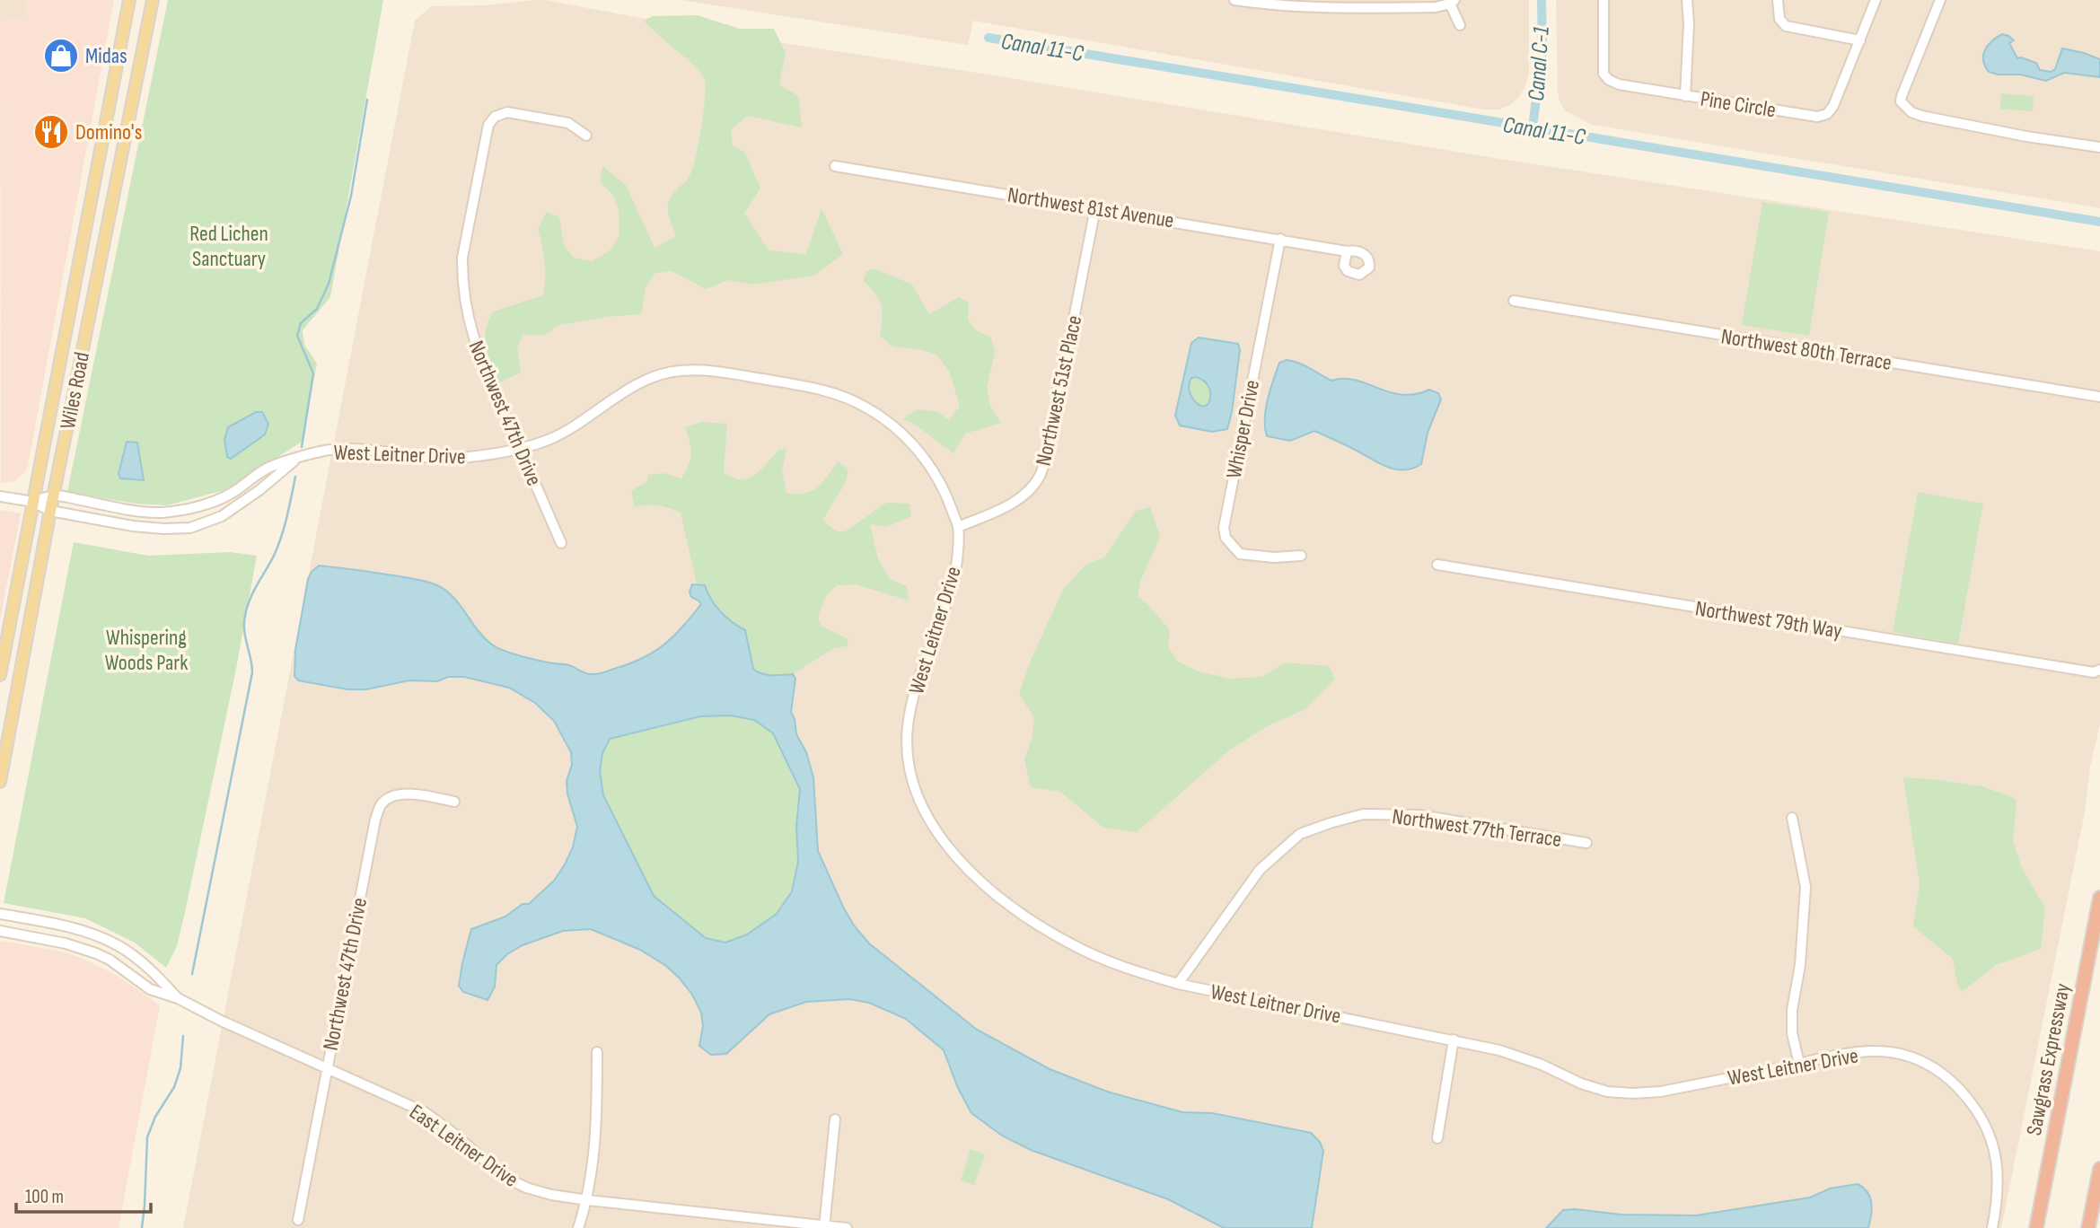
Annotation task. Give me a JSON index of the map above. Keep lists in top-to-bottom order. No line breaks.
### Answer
{"streets":{"highway":["Sawgrass Expressway"],"main road":["Wiles Road"],"street":["Pine Circle","Northwest 81st Avenue","Northwest 80th Terrace","Northwest 51st Place","Northwest 47th Drive","Whisper Drive","West Leitner Drive","Northwest 79th Way","Northwest 77th Terrace","East Leitner Drive"]},"crossings":[["Northwest 81st Avenue","Northwest 51st Place"],["Northwest 81st Avenue","Whisper Drive"],["Wiles Road","West Leitner Drive"],["Northwest 51st Place","West Leitner Drive"],["Northwest 47th Drive","West Leitner Drive"],["Northwest 47th Drive","East Leitner Drive"],["West Leitner Drive","Northwest 77th Terrace"]],"water":["Canal 11-C","Canal C-1"],"parks":["Red Lichen Sanctuary","Whispering Woods Park"],"places":{"shop":["Midas"],"restaurant":["Domino's"]},"scale_bar":"100 m"}
